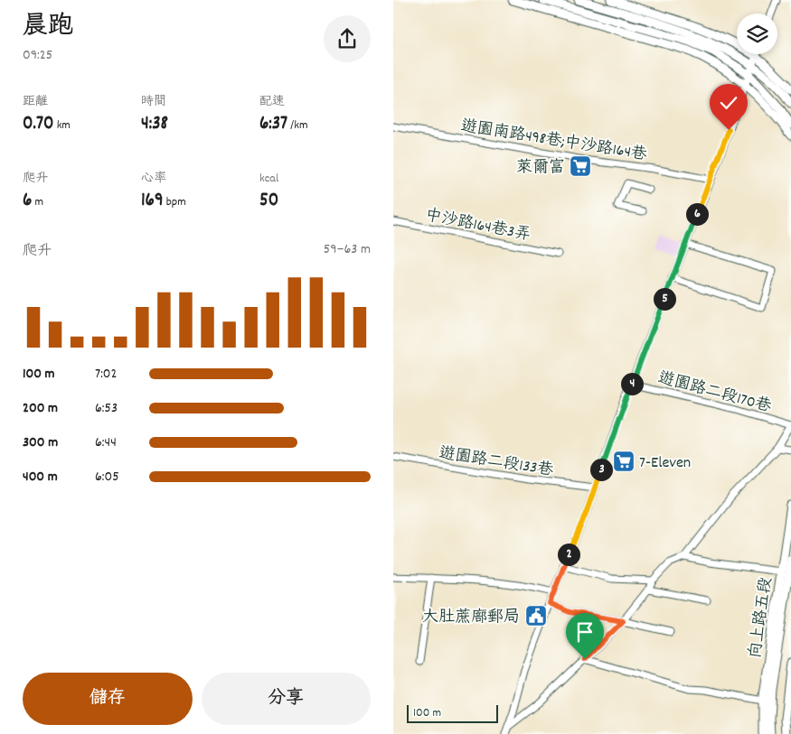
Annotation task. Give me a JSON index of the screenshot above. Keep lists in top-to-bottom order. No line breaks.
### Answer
{"streets":{"main road":["向上路五段"],"street":["遊園南路498巷;中沙路164巷","中沙路164巷3弄","遊園路二段170巷","遊園路二段133巷"]},"places":{"supermarket":["萊爾富","7-Eleven"],"public building":["大肚蔗廍郵局"]},"scale_bar":"100 m","page":{"heading":["晨跑","09:25"],"stats":[["距離","0.70 km"],["時間","4:38"],["配速","6:37 /km"],["爬升","6 m"],["心率","169 bpm"],["kcal","50"]],"pins":["6","5","4","3","2"],"chart":["爬升","59–63 m"],"list":[{"name":"100 m","note":"7:02"},{"name":"200 m","note":"6:53"},{"name":"300 m","note":"6:44"},{"name":"400 m","note":"6:05"}],"buttons":["儲存","分享"],"scale":"100 m"}}
